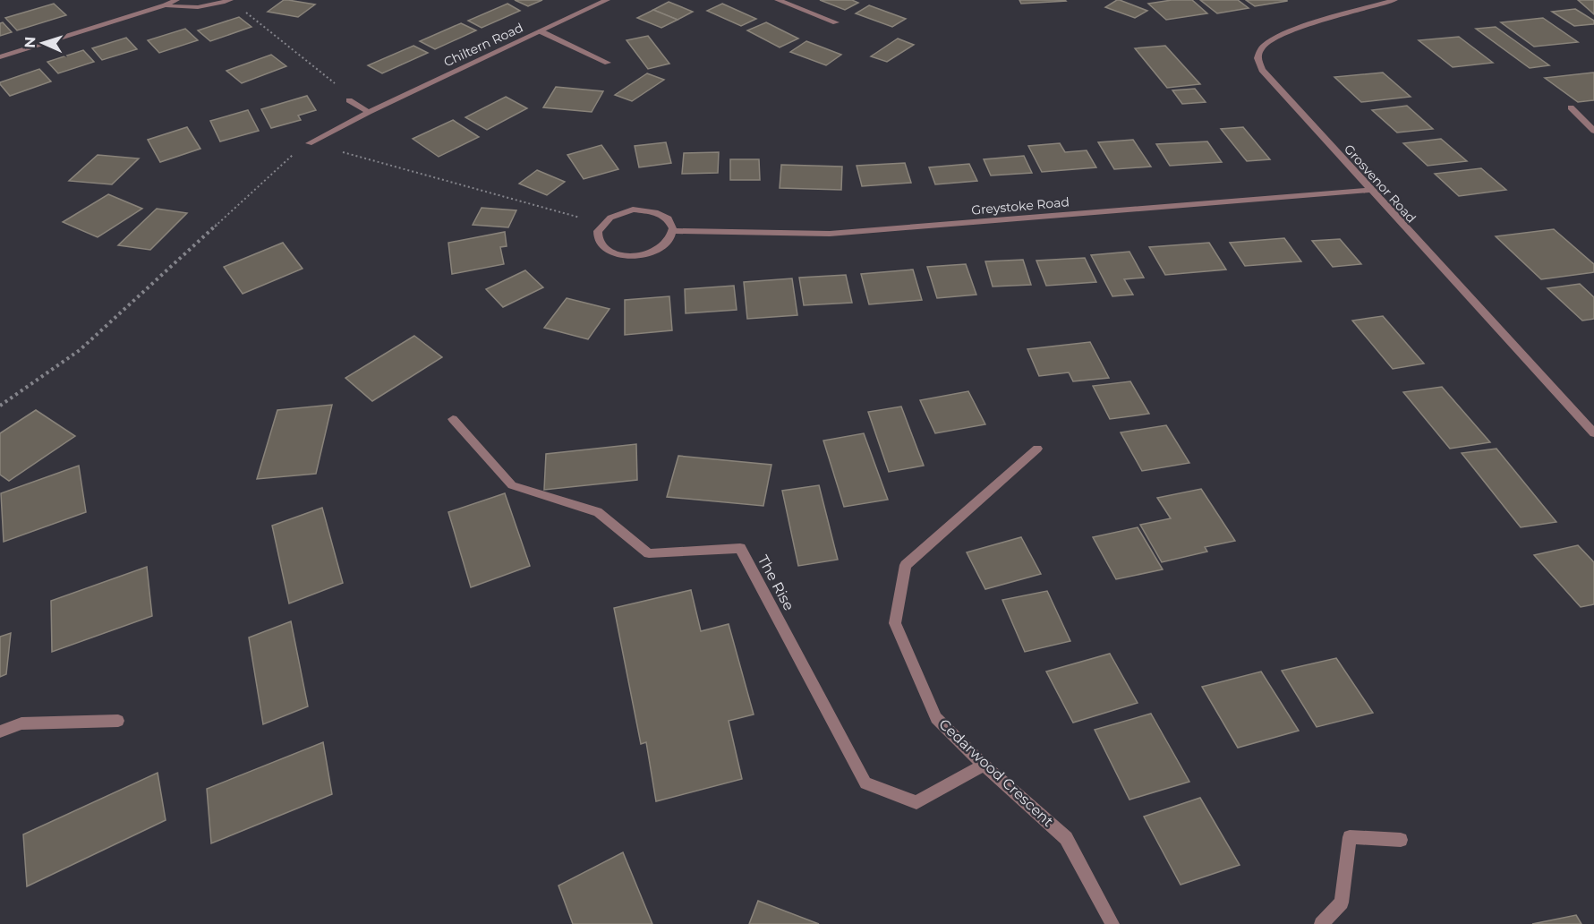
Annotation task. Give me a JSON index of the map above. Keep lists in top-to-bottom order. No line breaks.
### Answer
{"streets":{"street":["Chiltern Road","Grosvenor Road","Greystoke Road","The Rise","Cedarwood Crescent"]},"crossings":[["Grosvenor Road","Greystoke Road"],["The Rise","Cedarwood Crescent"]],"north":"left"}
